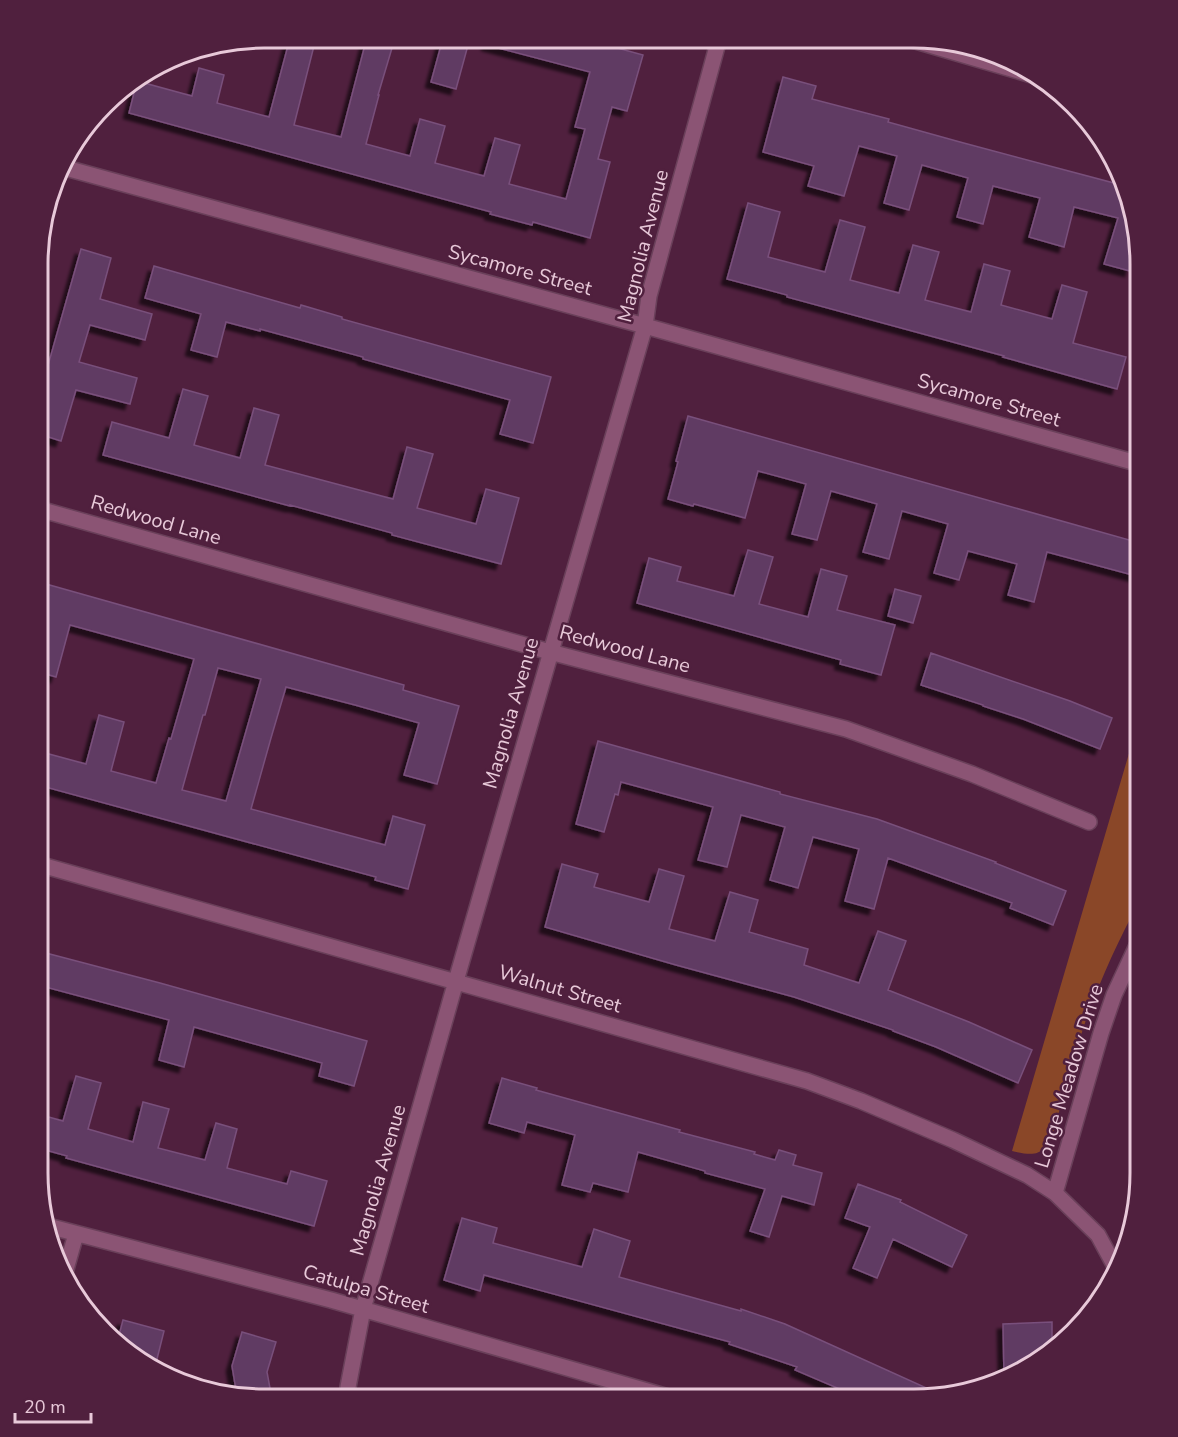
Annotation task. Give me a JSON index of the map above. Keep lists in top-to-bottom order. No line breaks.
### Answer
{"streets":{"street":["Magnolia Avenue","Sycamore Street","Redwood Lane","Walnut Street","Longe Meadow Drive","Catulpa Street"]},"crossings":[["Magnolia Avenue","Sycamore Street"],["Magnolia Avenue","Redwood Lane"],["Magnolia Avenue","Walnut Street"],["Magnolia Avenue","Catulpa Street"],["Walnut Street","Longe Meadow Drive"]],"scale_bar":"20 m"}
